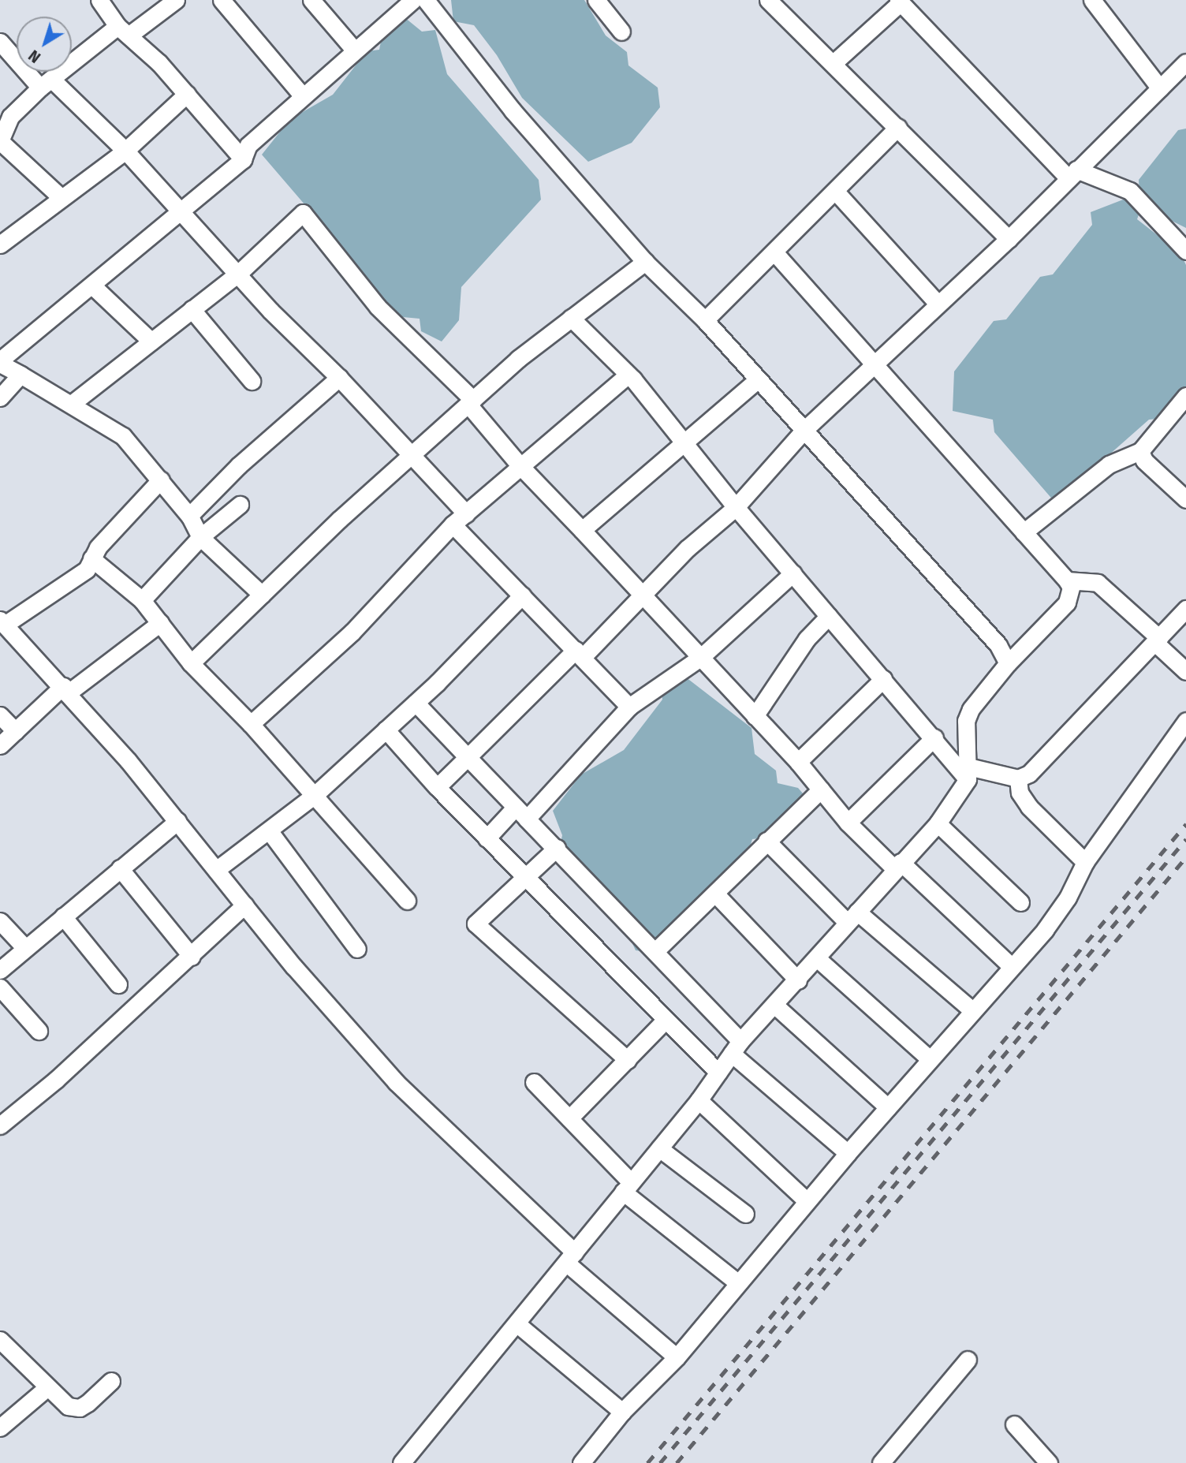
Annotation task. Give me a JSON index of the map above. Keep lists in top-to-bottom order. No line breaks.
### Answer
{"north":"bottom left"}
